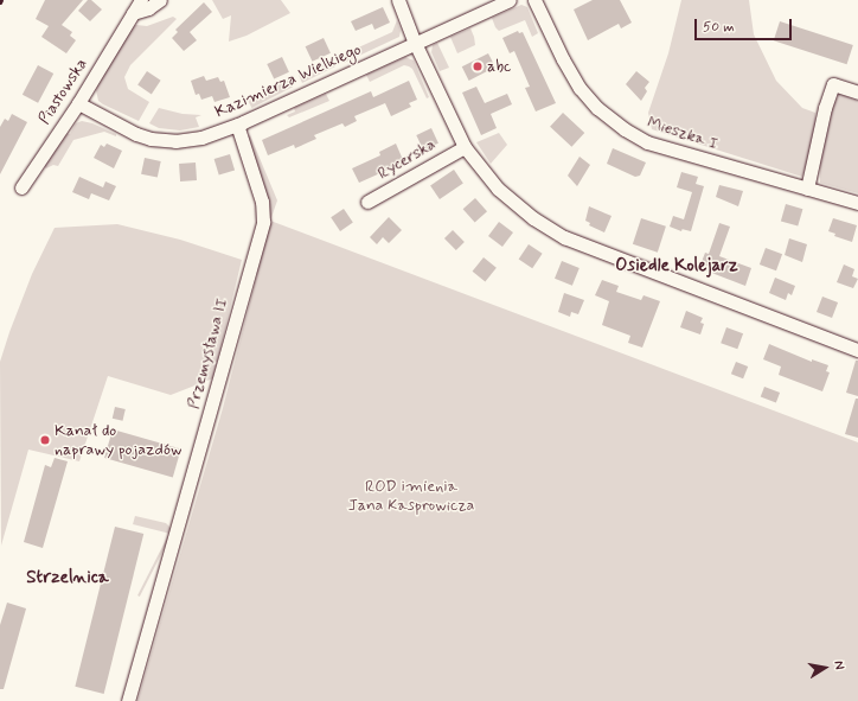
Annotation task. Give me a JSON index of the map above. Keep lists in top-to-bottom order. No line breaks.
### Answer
{"streets":{"street":["Kazimierza Wielkiego","Piastowska","Mieszka I","Rycerska","Przemysława II"]},"crossings":[["Kazimierza Wielkiego","Piastowska"],["Kazimierza Wielkiego","Przemysława II"]],"districts":["Osiedle Kolejarz","Strzelnica"],"parks":["ROD imienia Jana Kasprowicza"],"places":["abc","Kanał do naprawy pojazdów"],"scale_bar":"50 m","north":"right"}
